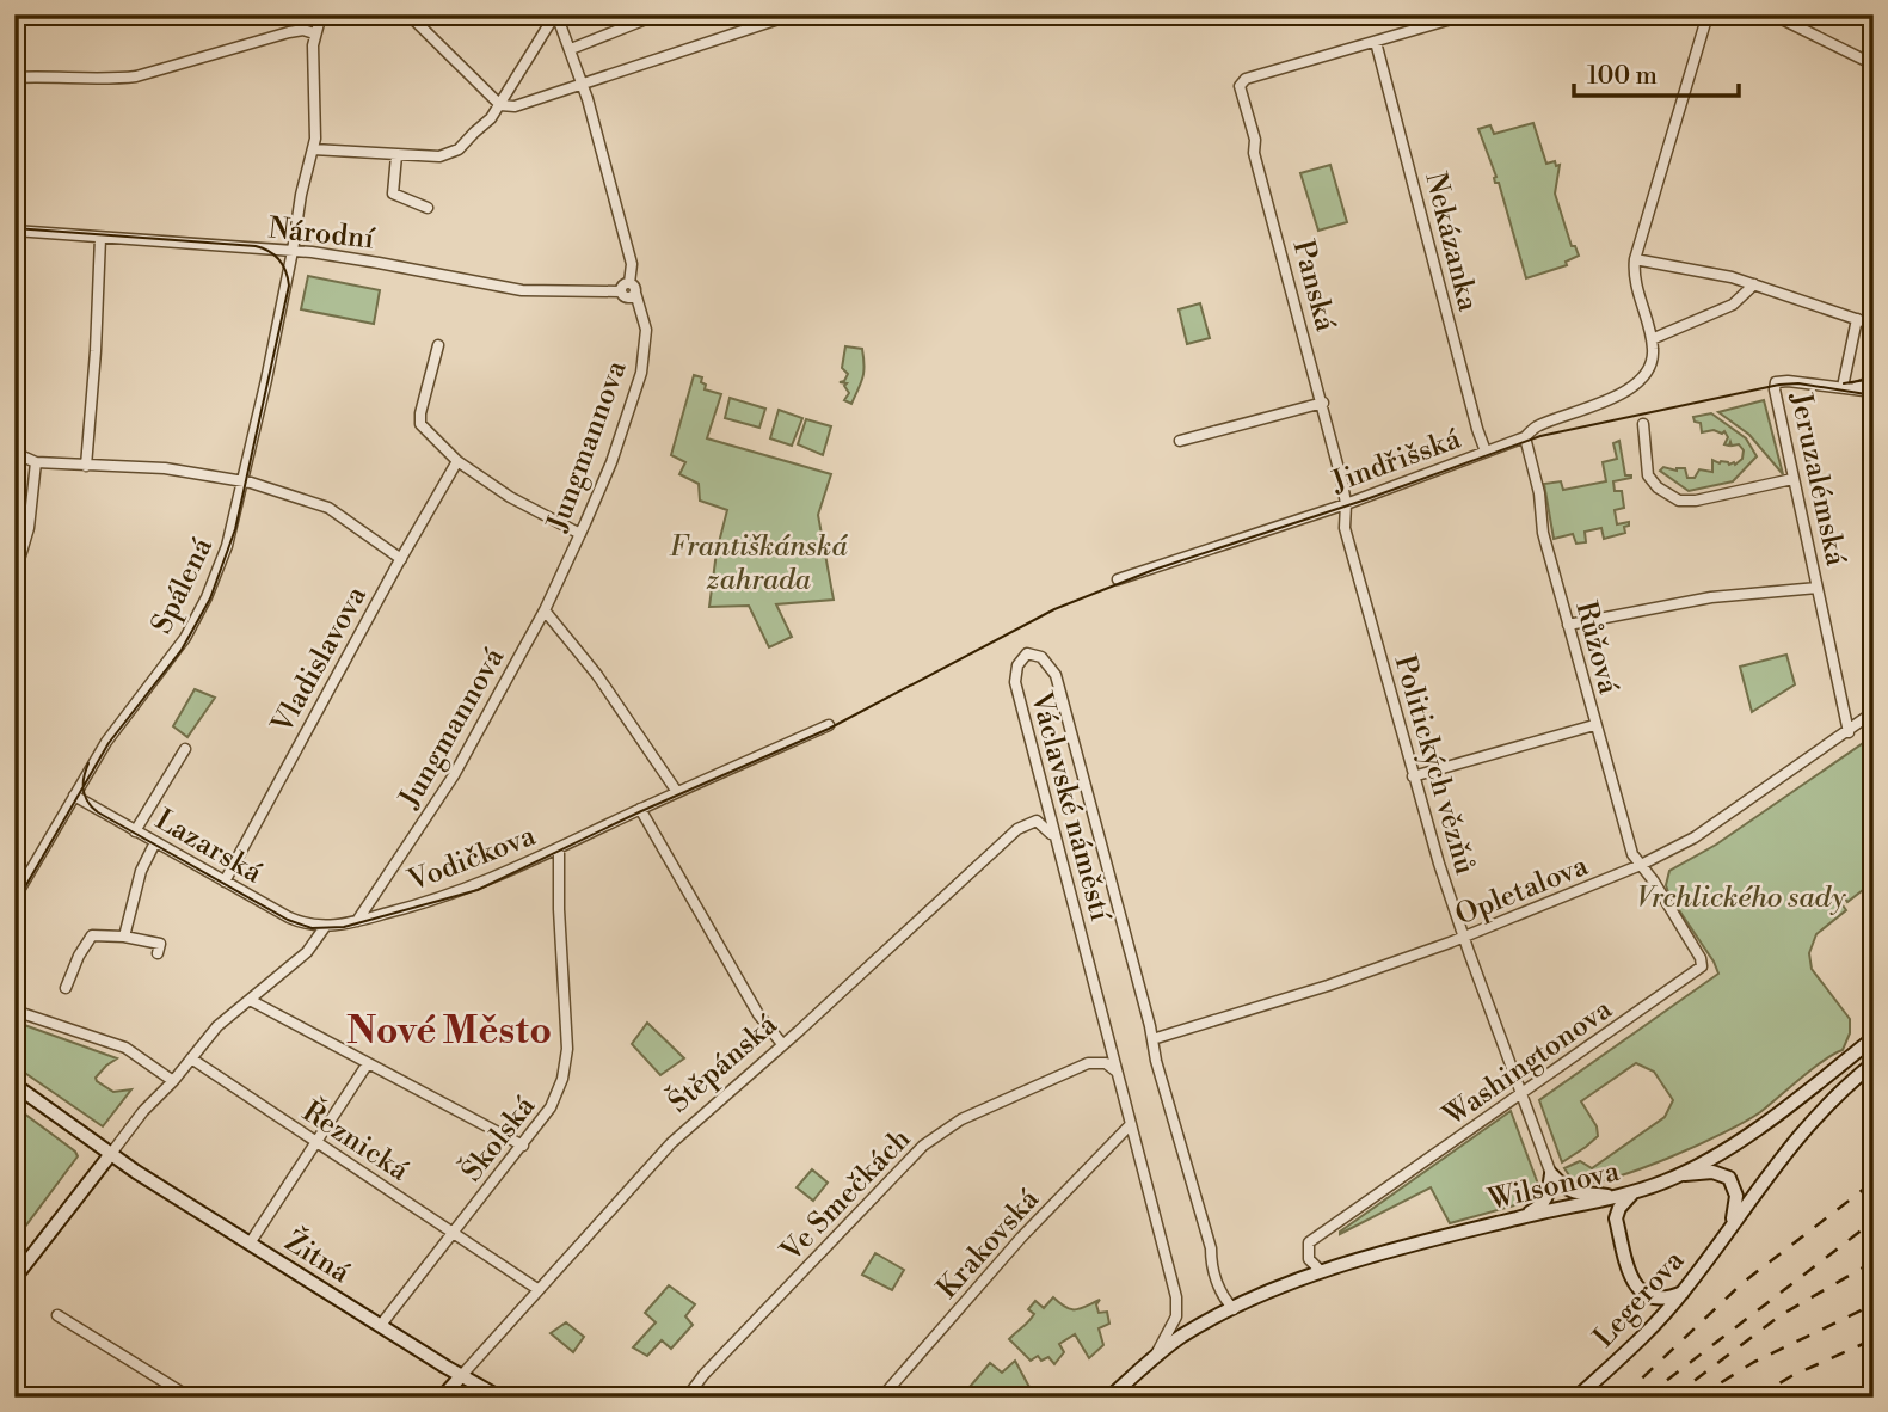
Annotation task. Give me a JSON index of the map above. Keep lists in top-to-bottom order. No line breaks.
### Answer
{"streets":{"main road":["Štěpánská","Wilsonova","Žitná","Legerova"],"street":["Národní","Nekázanka","Panská","Jungmannova","Jindřišská","Jeruzalémská","Spálená","Růžová","Vladislavova","Jungmannová","Politických vězňů","Václavské náměstí","Lazarská","Vodičkova","Opletalova","Washingtonova","Školská","Řeznická","Ve Smečkách","Krakovská"]},"crossings":[["Národní","Jungmannova"],["Národní","Spálená"],["Nekázanka","Panská"],["Nekázanka","Jindřišská"],["Panská","Jindřišská"],["Panská","Politických vězňů"],["Jungmannova","Jungmannová"],["Jindřišská","Růžová"],["Jindřišská","Politických vězňů"],["Jeruzalémská","Opletalova"],["Spálená","Lazarská"],["Růžová","Opletalova"],["Růžová","Washingtonova"],["Vladislavova","Lazarská"],["Jungmannová","Vodičkova"],["Politických vězňů","Opletalova"],["Politických vězňů","Washingtonova"],["Václavské náměstí","Opletalova"],["Václavské náměstí","Štěpánská"],["Václavské náměstí","Wilsonova"],["Václavské náměstí","Ve Smečkách"],["Václavské náměstí","Krakovská"],["Lazarská","Vodičkova"],["Vodičkova","Školská"],["Opletalova","Washingtonova"],["Washingtonova","Wilsonova"],["Štěpánská","Řeznická"],["Štěpánská","Žitná"],["Školská","Řeznická"],["Školská","Žitná"],["Wilsonova","Legerova"]],"districts":["Nové Město"],"parks":["Františkánská zahrada","Vrchlického sady"],"scale_bar":"100 m"}
